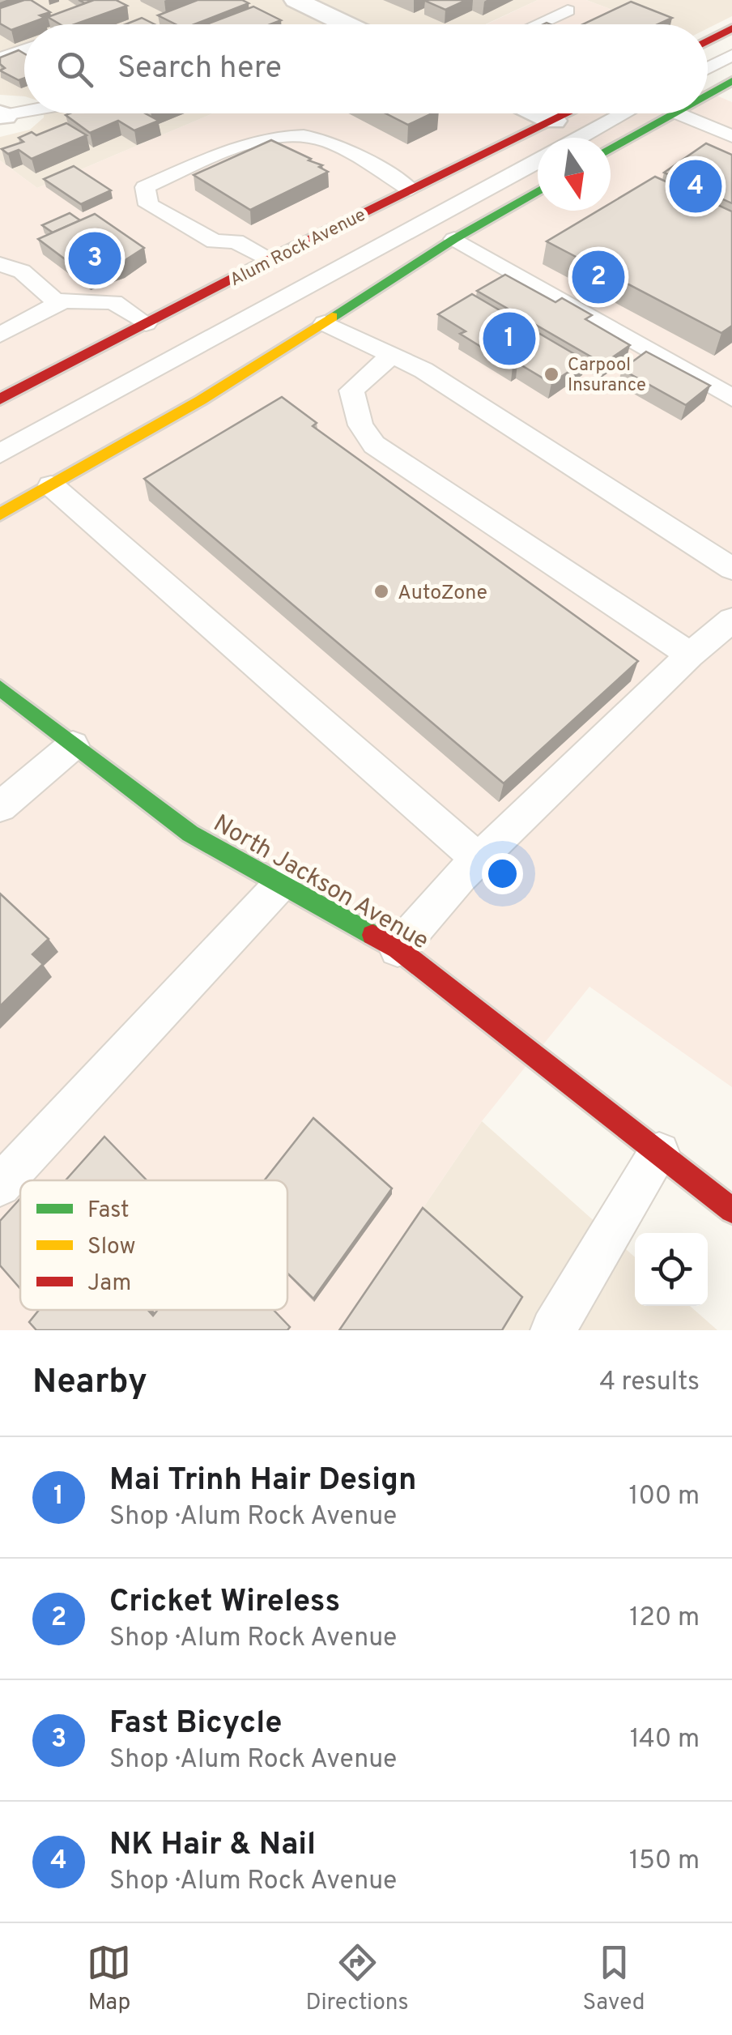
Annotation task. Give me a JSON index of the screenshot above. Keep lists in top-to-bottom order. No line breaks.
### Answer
{"streets":{"main road":["Alum Rock Avenue","North Jackson Avenue"]},"places":["Carpool Insurance","AutoZone"],"legend":["Fast","Slow","Jam"],"north":"bottom","page":{"search":"Search here","pins":["4","3","2","1"],"heading":["Nearby","4 results"],"list":[{"mark":"1","name":"Mai Trinh Hair Design","note":"Shop · Alum Rock Avenue","value":"100 m"},{"mark":"2","name":"Cricket Wireless","note":"Shop · Alum Rock Avenue","value":"120 m"},{"mark":"3","name":"Fast Bicycle","note":"Shop · Alum Rock Avenue","value":"140 m"},{"mark":"4","name":"NK Hair & Nail","note":"Shop · Alum Rock Avenue","value":"150 m"}],"nav":["Map","Directions","Saved"]}}
